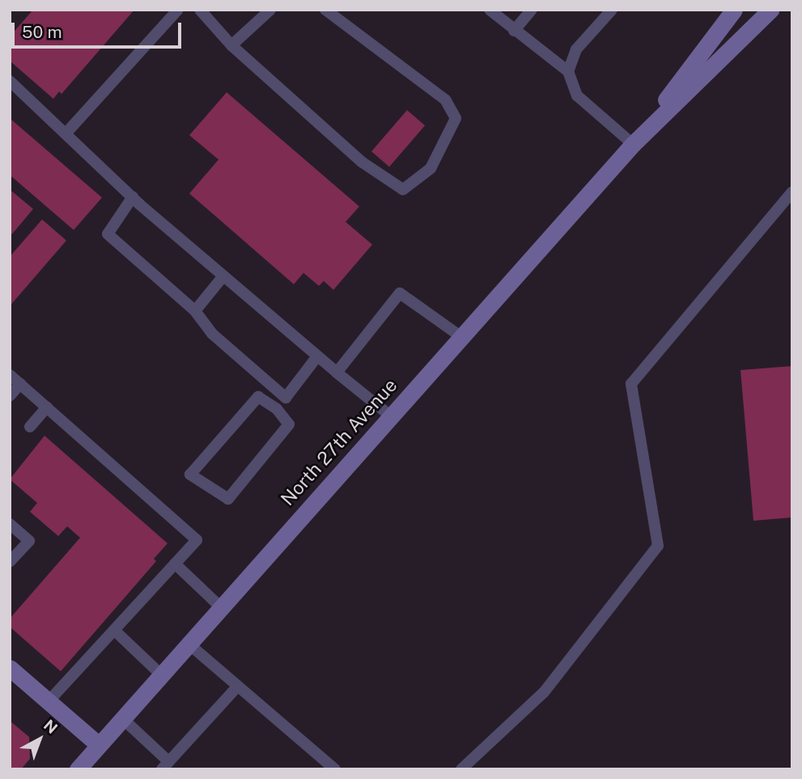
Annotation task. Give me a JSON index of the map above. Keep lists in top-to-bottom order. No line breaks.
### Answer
{"streets":{"main road":["North 27th Avenue"]},"scale_bar":"50 m","north":"top right"}
